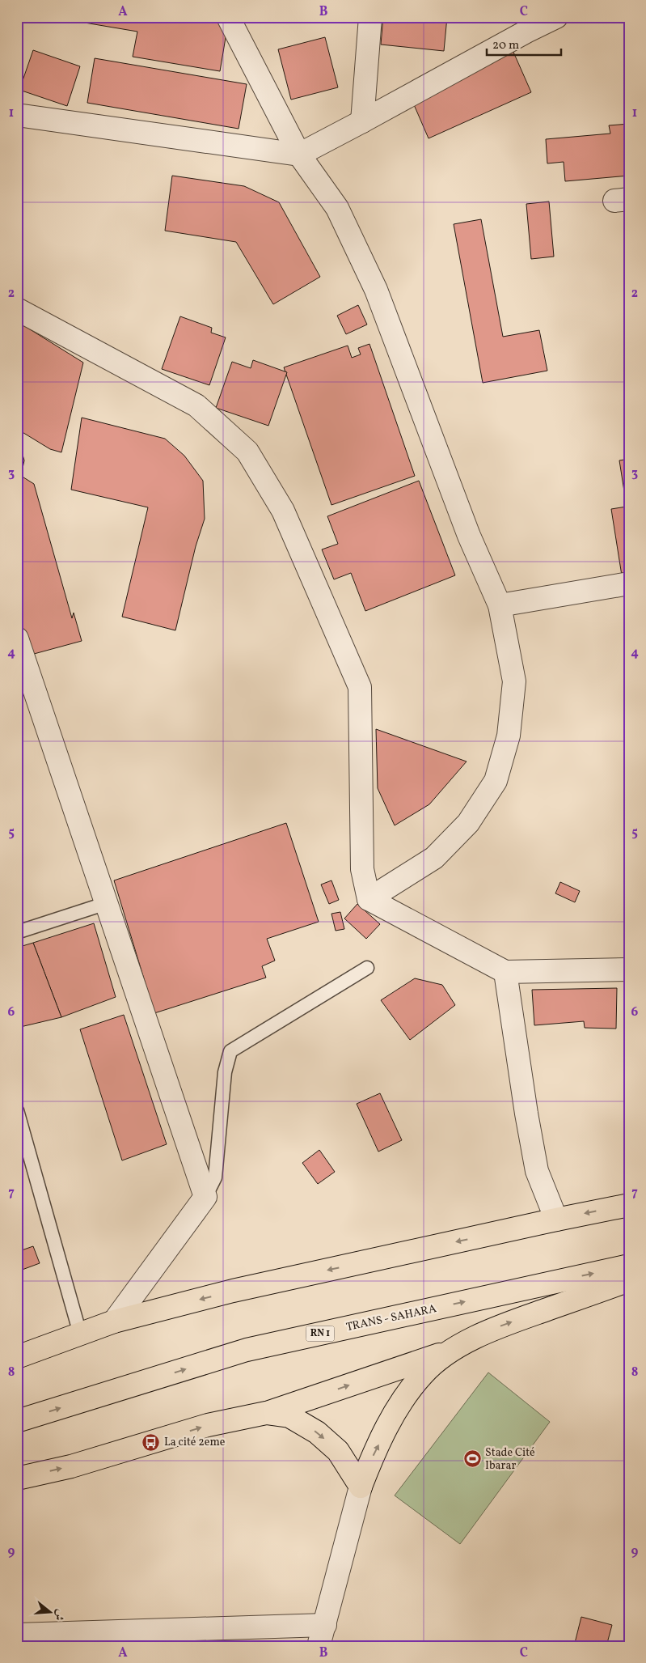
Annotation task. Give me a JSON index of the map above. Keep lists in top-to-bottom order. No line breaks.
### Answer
{"streets":{"highway":["TRANS - SAHARA","RN 1"]},"places":{"bus stop":["La cité 2eme"],"sports":["Stade Cité Ibarar"]},"scale_bar":"20 m","north":"right","grid":{"columns":["A","B","C"],"rows":["1","2","3","4","5","6","7","8","9"]}}
